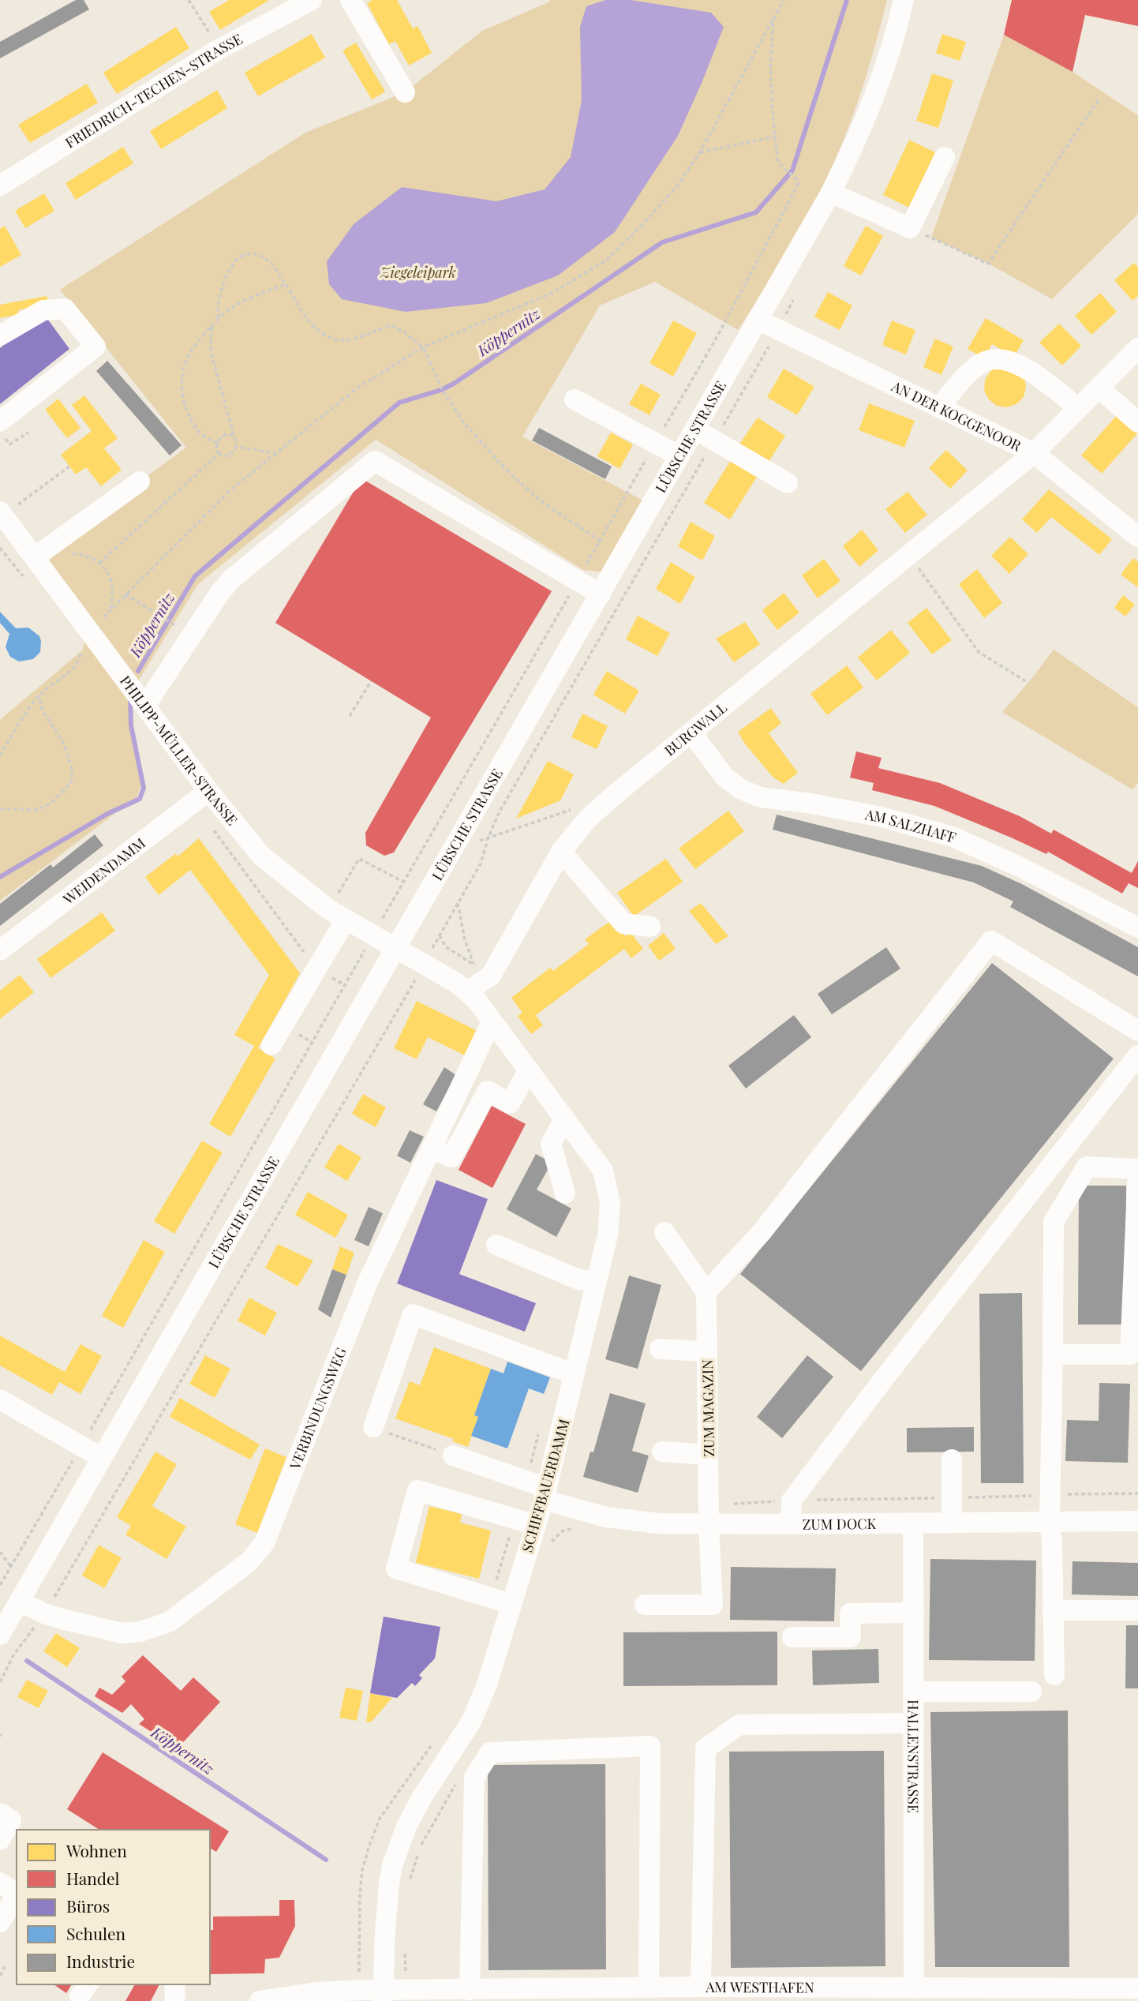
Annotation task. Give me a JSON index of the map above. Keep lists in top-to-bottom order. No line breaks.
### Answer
{"streets":{"street":["FRIEDRICH-TECHEN-STRASSE","AN DER KOGGENOOR","LÜBSCHE STRASSE","BURGWALL","PHILIPP-MÜLLER-STRASSE","AM SALZHAFF","WEIDENDAMM","ZUM MAGAZIN","VERBINDUNGSWEG","SCHIFFBAUERDAMM","ZUM DOCK","HALLENSTRASSE","AM WESTHAFEN"]},"crossings":[["AN DER KOGGENOOR","LÜBSCHE STRASSE"],["AN DER KOGGENOOR","BURGWALL"],["LÜBSCHE STRASSE","PHILIPP-MÜLLER-STRASSE"],["LÜBSCHE STRASSE","VERBINDUNGSWEG"],["BURGWALL","AM SALZHAFF"],["BURGWALL","SCHIFFBAUERDAMM"],["PHILIPP-MÜLLER-STRASSE","WEIDENDAMM"],["ZUM MAGAZIN","ZUM DOCK"],["VERBINDUNGSWEG","SCHIFFBAUERDAMM"],["SCHIFFBAUERDAMM","ZUM DOCK"],["SCHIFFBAUERDAMM","AM WESTHAFEN"],["ZUM DOCK","HALLENSTRASSE"],["HALLENSTRASSE","AM WESTHAFEN"]],"water":["Köppernitz"],"parks":["Ziegeleipark"],"legend":["Wohnen","Handel","Büros","Schulen","Industrie"]}
